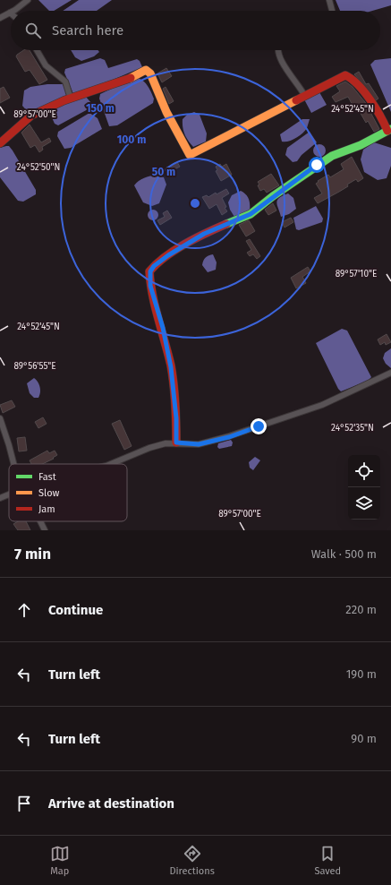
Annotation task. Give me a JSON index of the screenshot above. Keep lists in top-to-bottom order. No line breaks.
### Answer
{"legend":["Fast","Slow","Jam"],"page":{"search":"Search here","heading":["7 min","Walk · 500 m"],"list":[["Continue","220 m"],["Turn left","190 m"],["Turn left","90 m"],"Arrive at destination"],"nav":["Map","Directions","Saved"]},"coordinates":["24°52'45\"N","89°57'00\"E","24°52'50\"N","89°57'10\"E","89°56'55\"E","24°52'35\"N"],"rings":["150 m","100 m","50 m"]}
